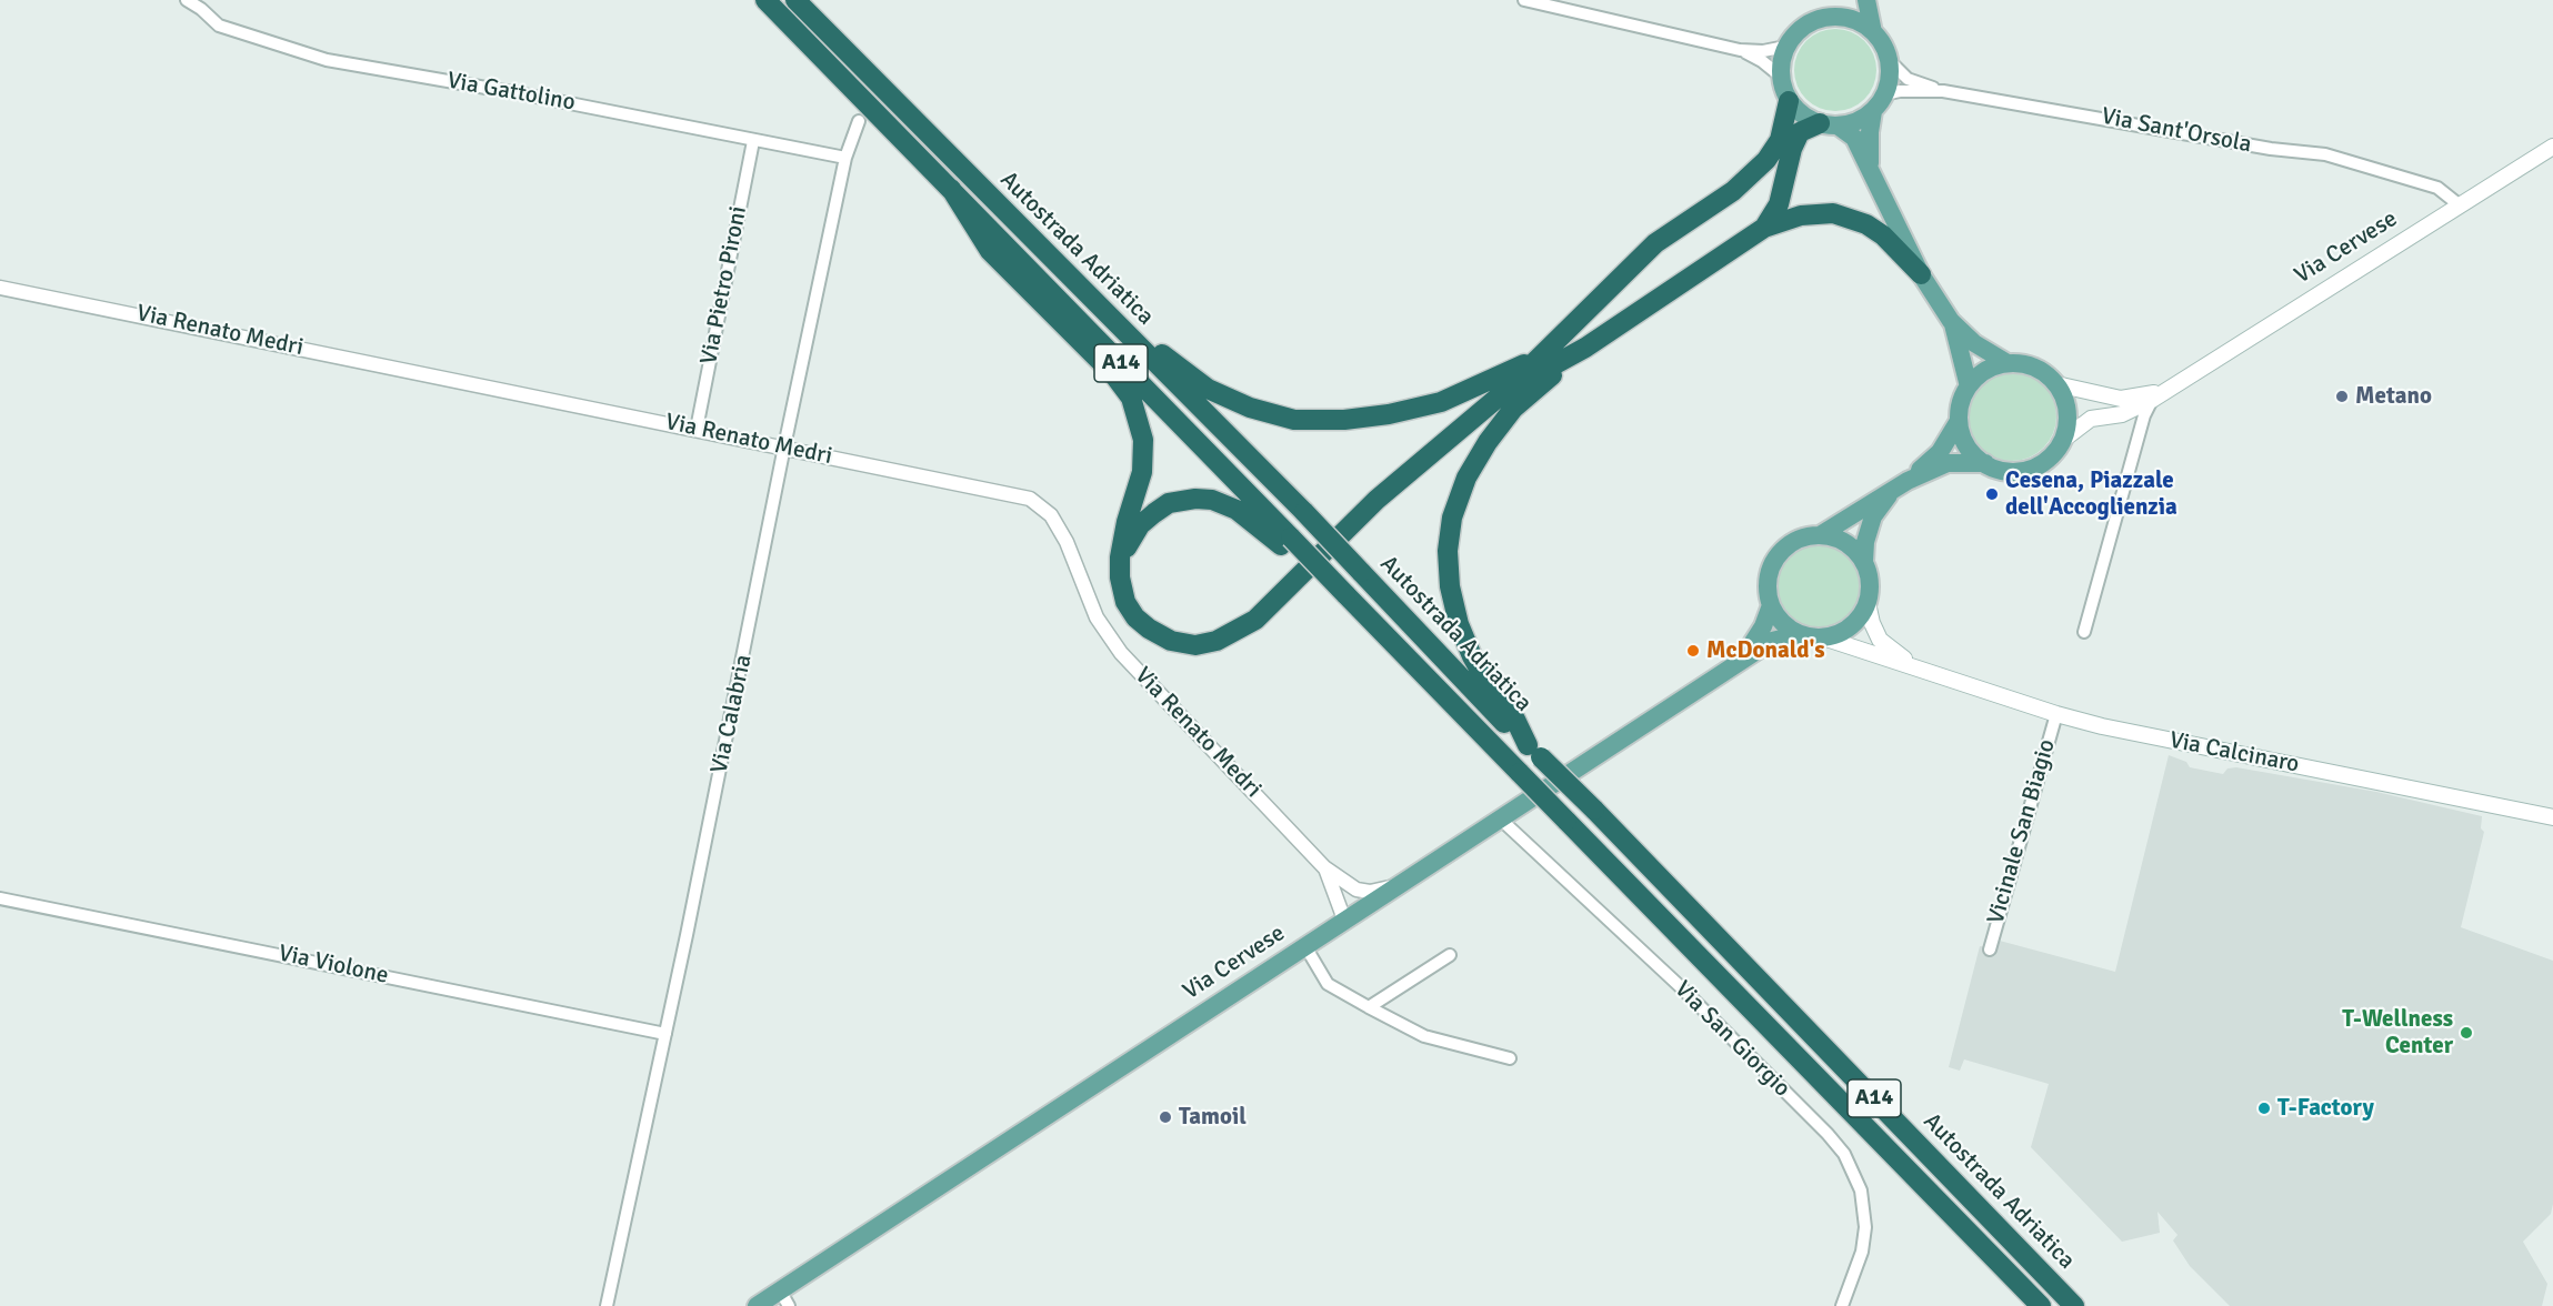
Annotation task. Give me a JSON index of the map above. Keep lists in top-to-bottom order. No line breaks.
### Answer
{"streets":{"highway":["Autostrada Adriatica","A14"],"main road":["Via Cervese","Via Calcinaro"],"street":["Via Gattolino","Via Sant'Orsola","Via Pietro Pironi","Via Renato Medri","Via Calabria","Vicinale San Biagio","Via Violone","Via San Giorgio"]},"crossings":[["Via Gattolino","Via Pietro Pironi"],["Via Gattolino","Via Calabria"],["Via Sant'Orsola","Via Cervese"],["Via Cervese","Via Renato Medri"],["Via Cervese","Via Calcinaro"],["Via Cervese","Via San Giorgio"],["Via Pietro Pironi","Via Renato Medri"],["Via Renato Medri","Via Calabria"],["Via Calabria","Via Violone"],["Via Calcinaro","Vicinale San Biagio"]],"places":["Metano","Cesena, Piazzale dell'Accoglienzia","McDonald's","T-Wellness Center","T-Factory","Tamoil"]}
